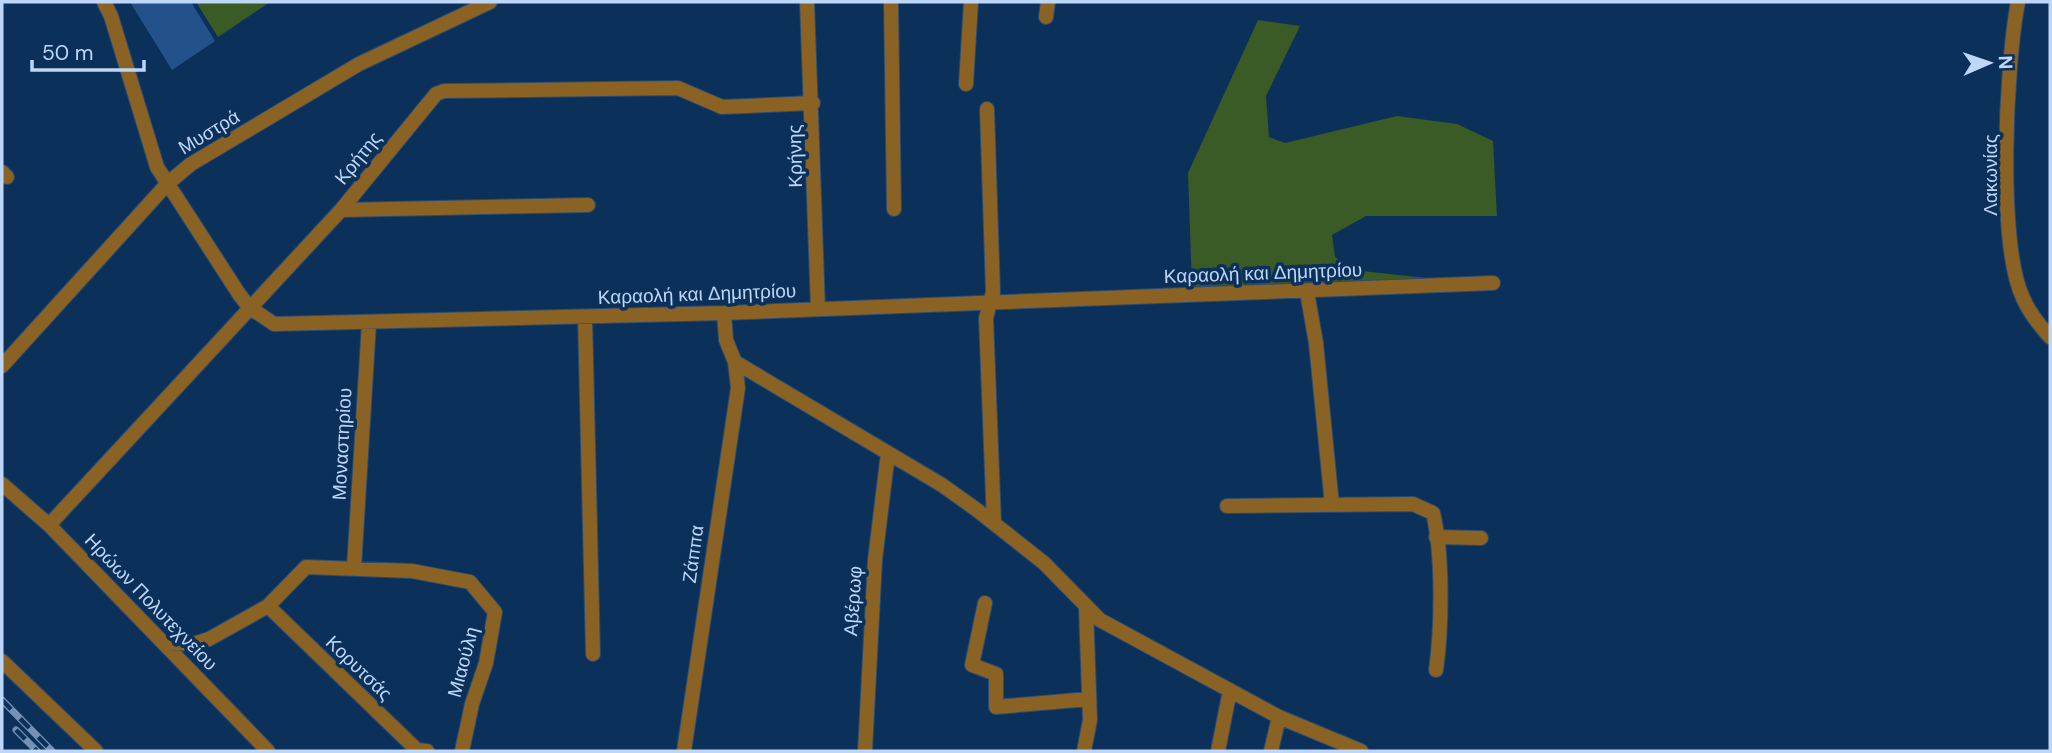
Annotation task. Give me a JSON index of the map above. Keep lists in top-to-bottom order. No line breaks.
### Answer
{"streets":{"street":["Μυστρά","Κρήνης","Κρήτης","Λακωνίας","Καραολή και Δημητρίου","Μοναστηρίου","Ζάππα","Αβέρωφ","Ηρώων Πολυτεχνείου","Μιαούλη","Κορυτσάς"]},"crossings":[["Μυστρά","Καραολή και Δημητρίου"],["Κρήνης","Κρήτης"],["Κρήνης","Καραολή και Δημητρίου"],["Κρήτης","Καραολή και Δημητρίου"],["Κρήτης","Ηρώων Πολυτεχνείου"],["Καραολή και Δημητρίου","Μοναστηρίου"],["Καραολή και Δημητρίου","Ζάππα"],["Μοναστηρίου","Μιαούλη"]],"scale_bar":"50 m","north":"right"}
